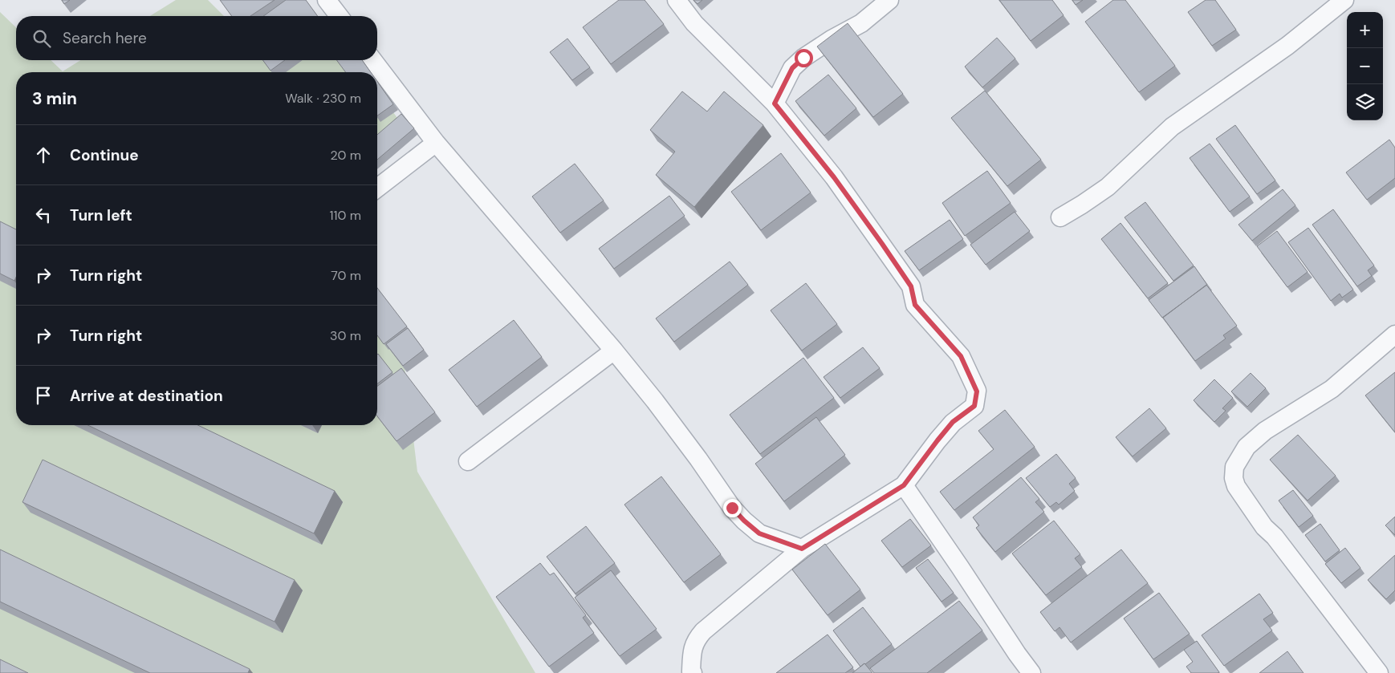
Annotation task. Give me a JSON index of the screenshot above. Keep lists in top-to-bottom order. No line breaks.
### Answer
{"page":{"map_buttons":["+","−"],"search":"Search here","heading":["3 min","Walk · 230 m"],"list":[["Continue","20 m"],["Turn left","110 m"],["Turn right","70 m"],["Turn right","30 m"],"Arrive at destination"]}}
